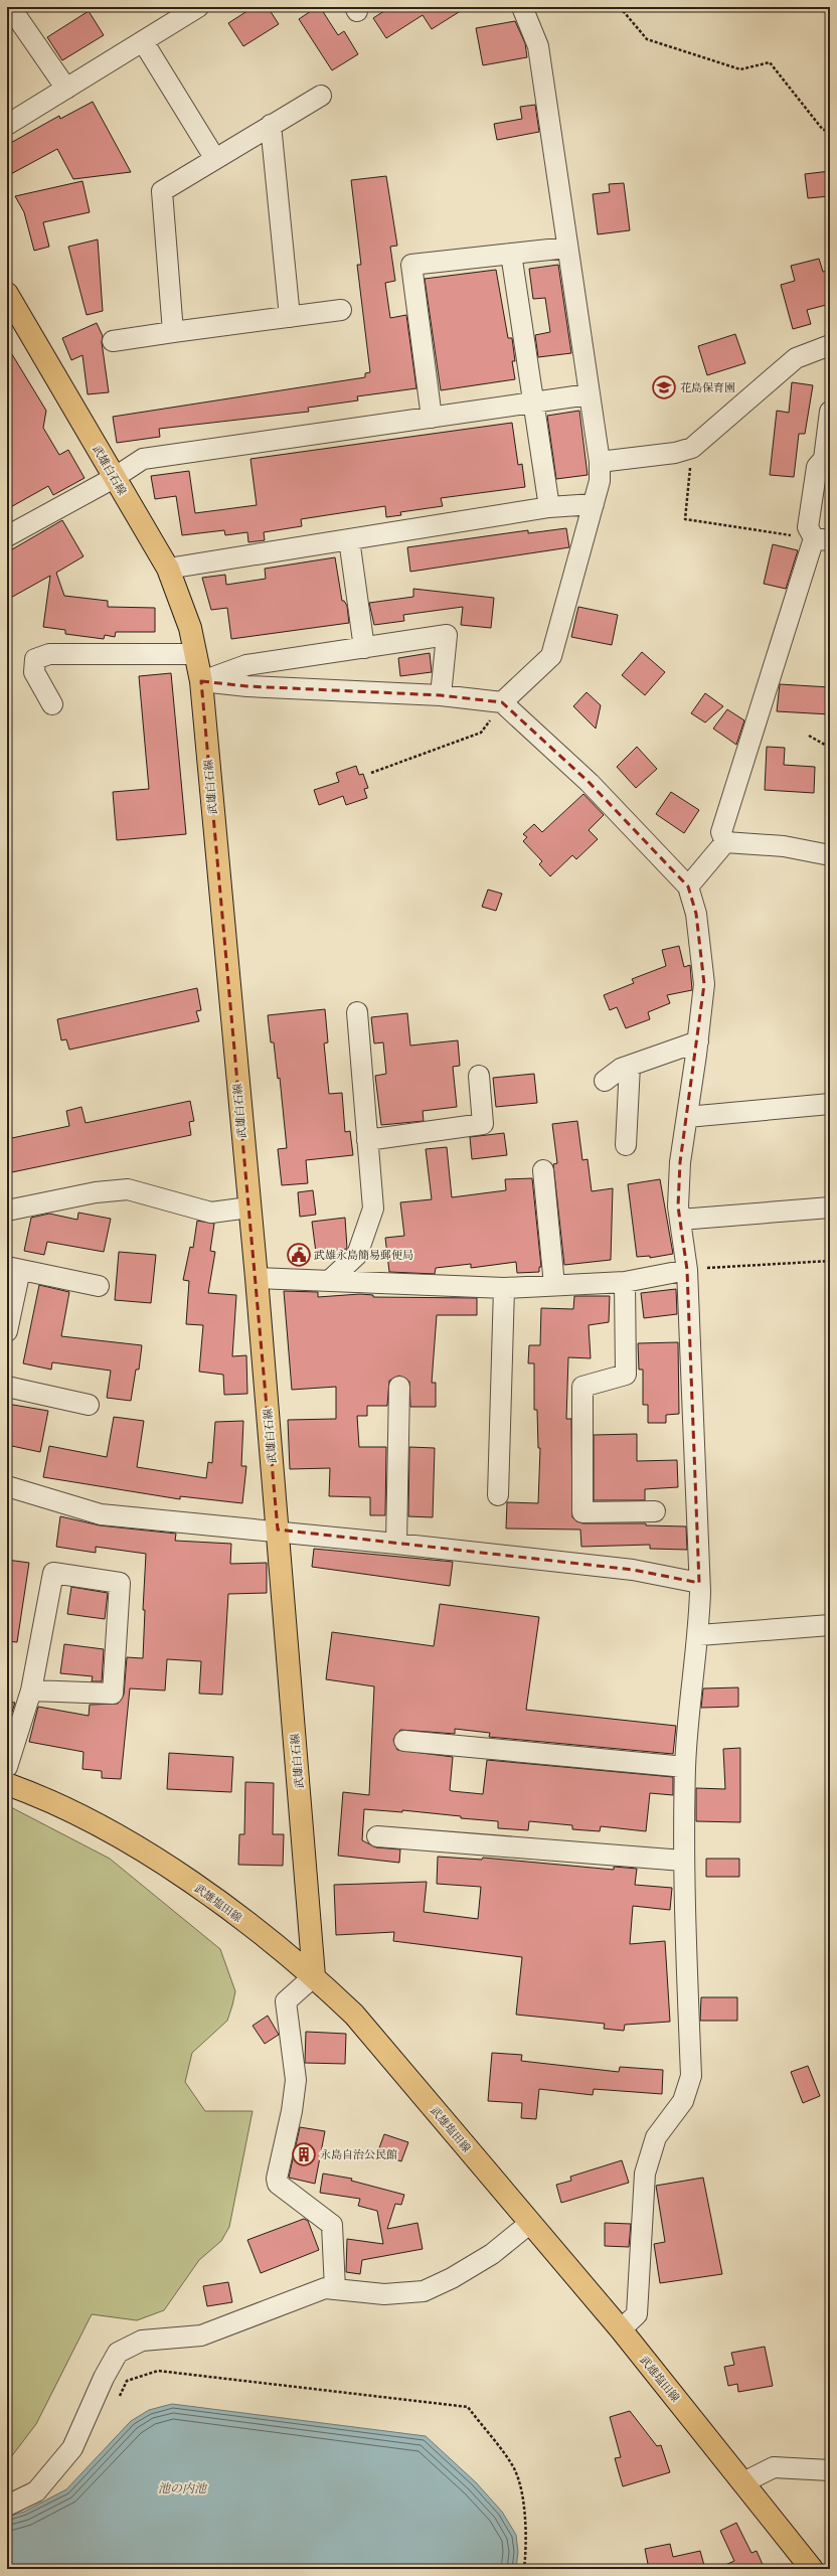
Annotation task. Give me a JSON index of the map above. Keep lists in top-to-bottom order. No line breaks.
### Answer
{"streets":{"main road":["武雄白石線","武雄塩田線"]},"crossings":[["武雄白石線","武雄塩田線"]],"water":["池の内池"],"places":{"school or university":["花島保育園"],"public building":["武雄永島簡易郵便局"],"building":["永島自治公民館"]}}
